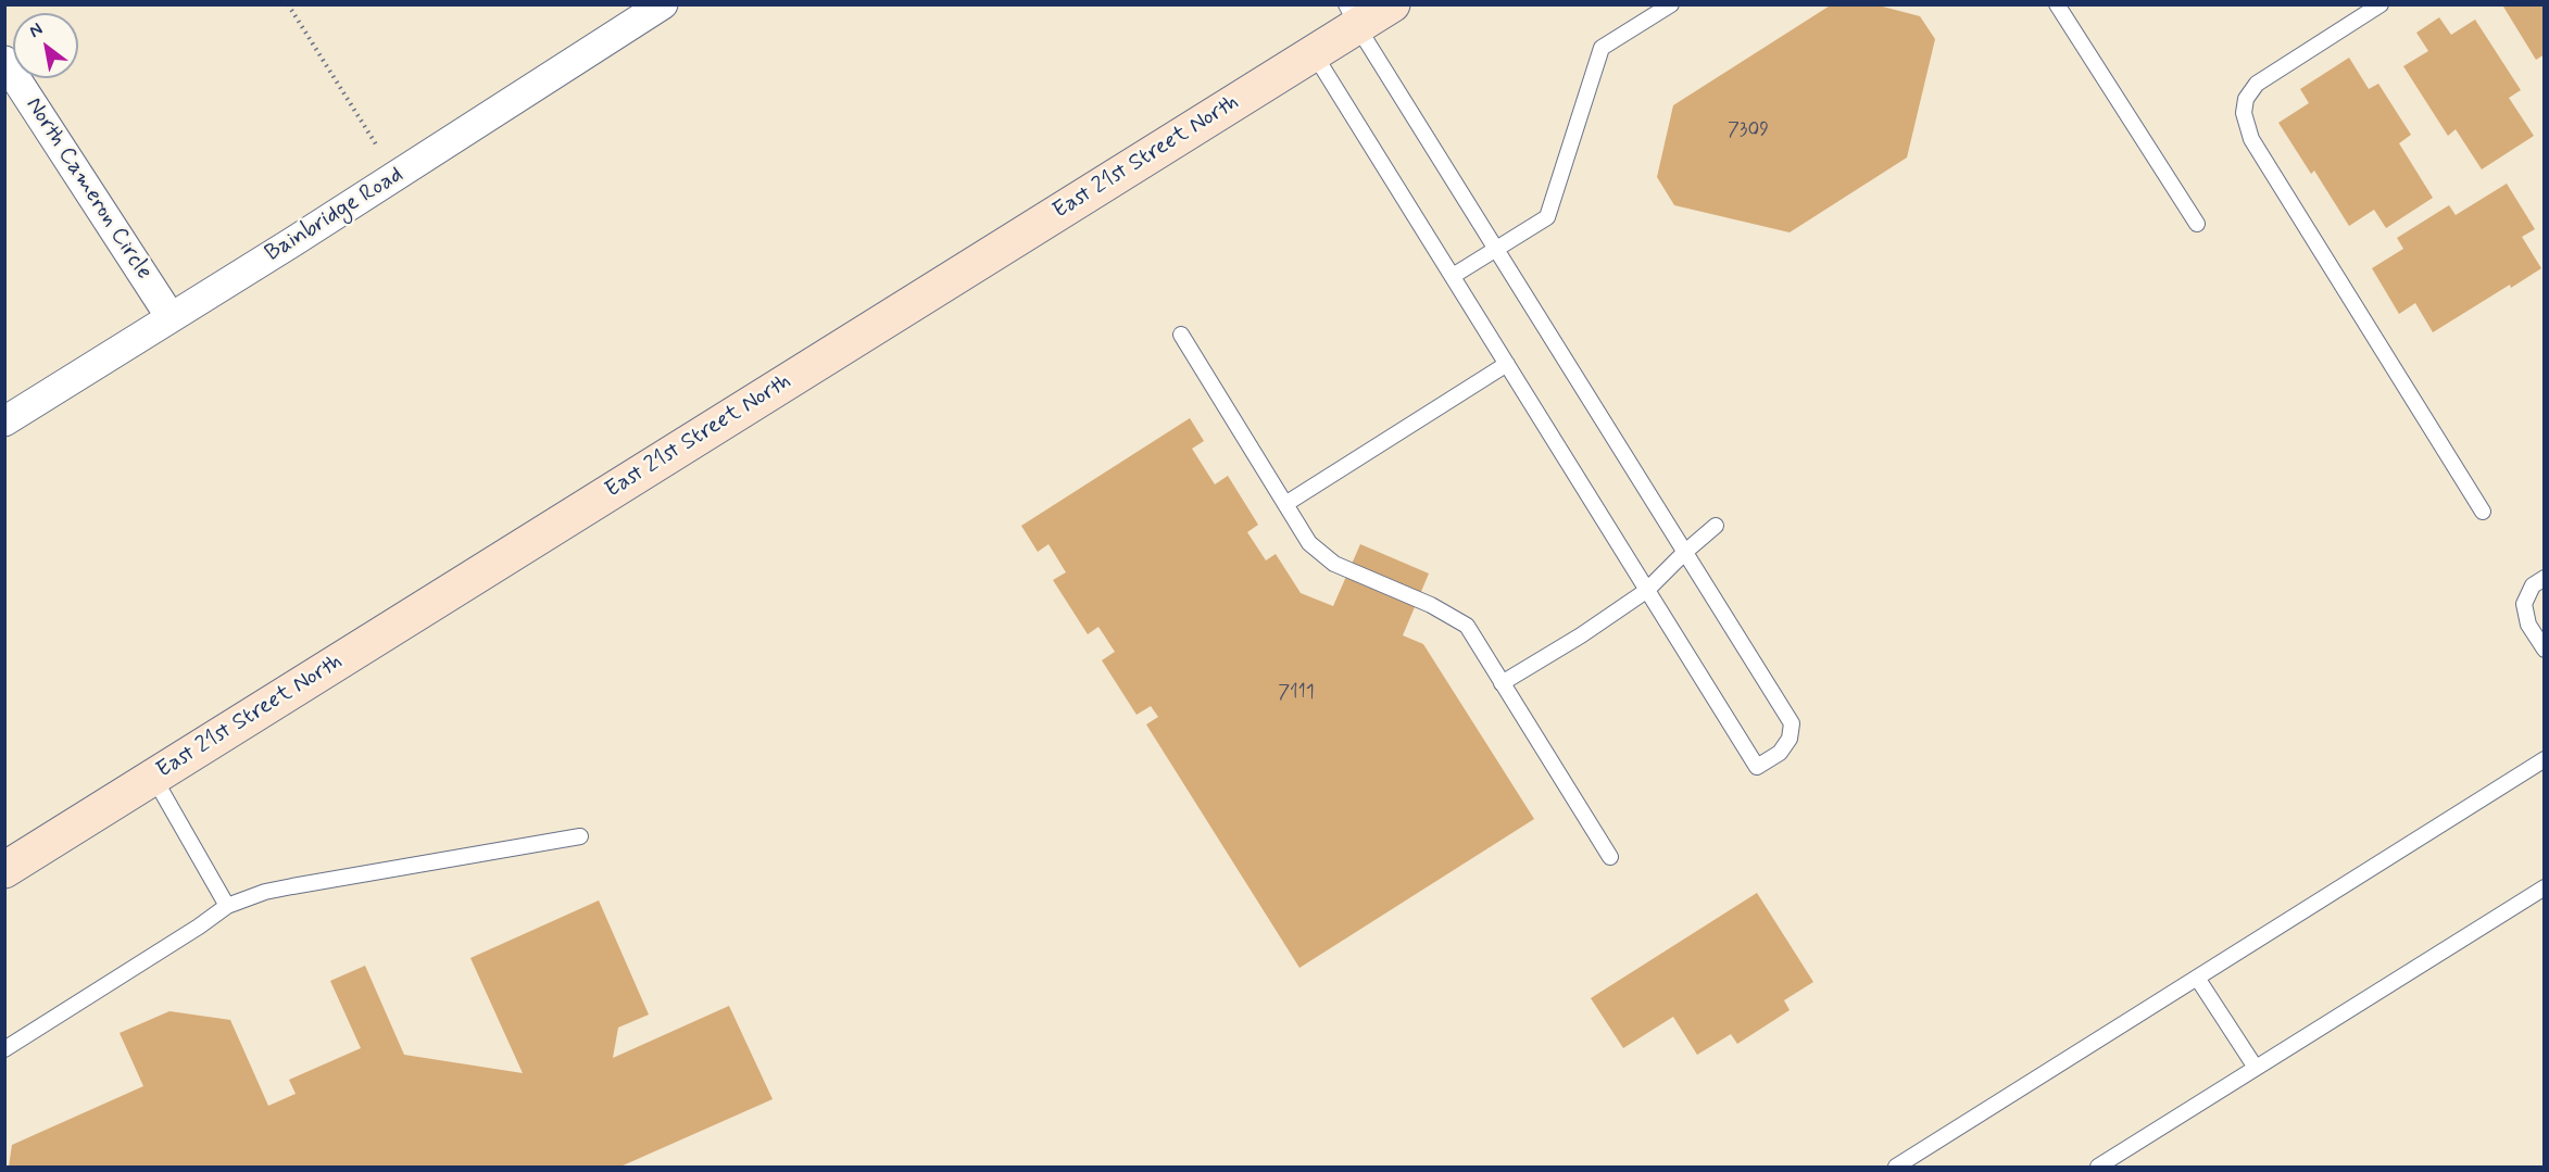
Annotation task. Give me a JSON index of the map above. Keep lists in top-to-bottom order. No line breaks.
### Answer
{"streets":{"main road":["East 21st Street North"],"street":["North Cameron Circle","Bainbridge Road"]},"crossings":[["North Cameron Circle","Bainbridge Road"]],"house_numbers":["7309","7111"],"north":"top left"}
